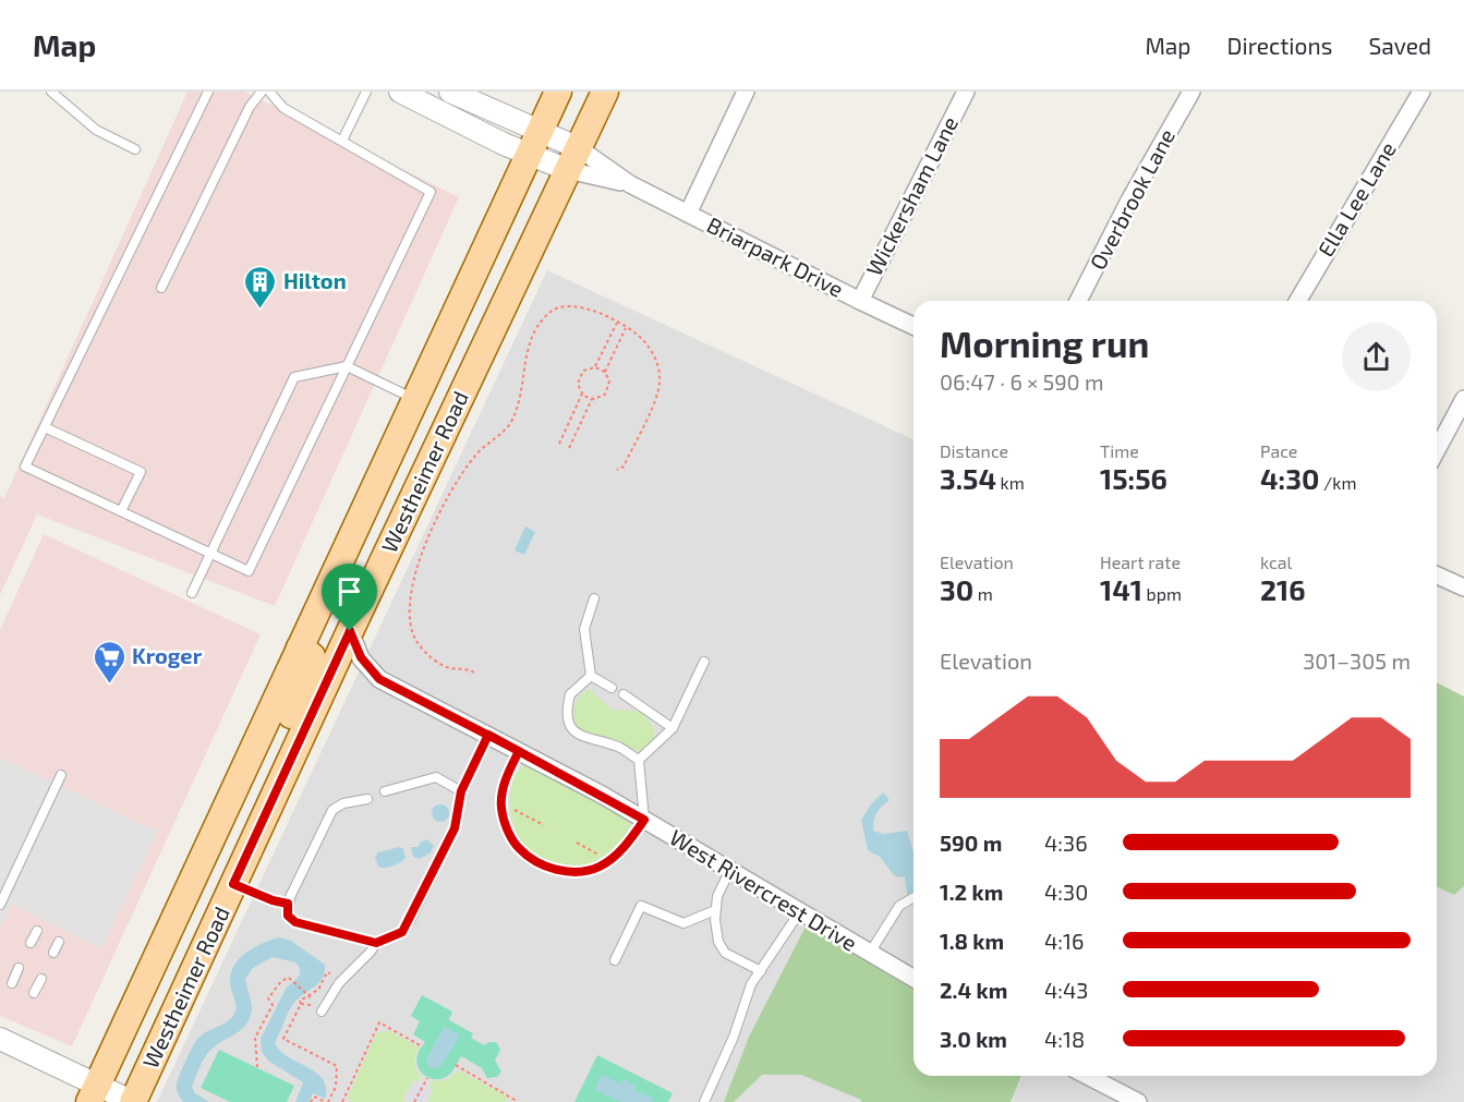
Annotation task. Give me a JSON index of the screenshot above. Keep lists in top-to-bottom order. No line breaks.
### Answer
{"streets":{"main road":["Westheimer Road"],"street":["Wickersham Lane","Overbrook Lane","Ella Lee Lane","Briarpark Drive","West Rivercrest Drive"]},"crossings":[["Wickersham Lane","Briarpark Drive"],["Briarpark Drive","Westheimer Road"],["Westheimer Road","West Rivercrest Drive"]],"places":{"building":["Hilton"],"supermarket":["Kroger"]},"page":{"header":"Map","nav":["Map","Directions","Saved"],"heading":["Morning run","06:47 · 6 × 590 m"],"stats":[["Distance","3.54 km"],["Time","15:56"],["Pace","4:30 /km"],["Elevation","30 m"],["Heart rate","141 bpm"],["kcal","216"]],"chart":["Elevation","301–305 m"],"list":[{"name":"590 m","note":"4:36"},{"name":"1.2 km","note":"4:30"},{"name":"1.8 km","note":"4:16"},{"name":"2.4 km","note":"4:43"},{"name":"3.0 km","note":"4:18"}]}}
